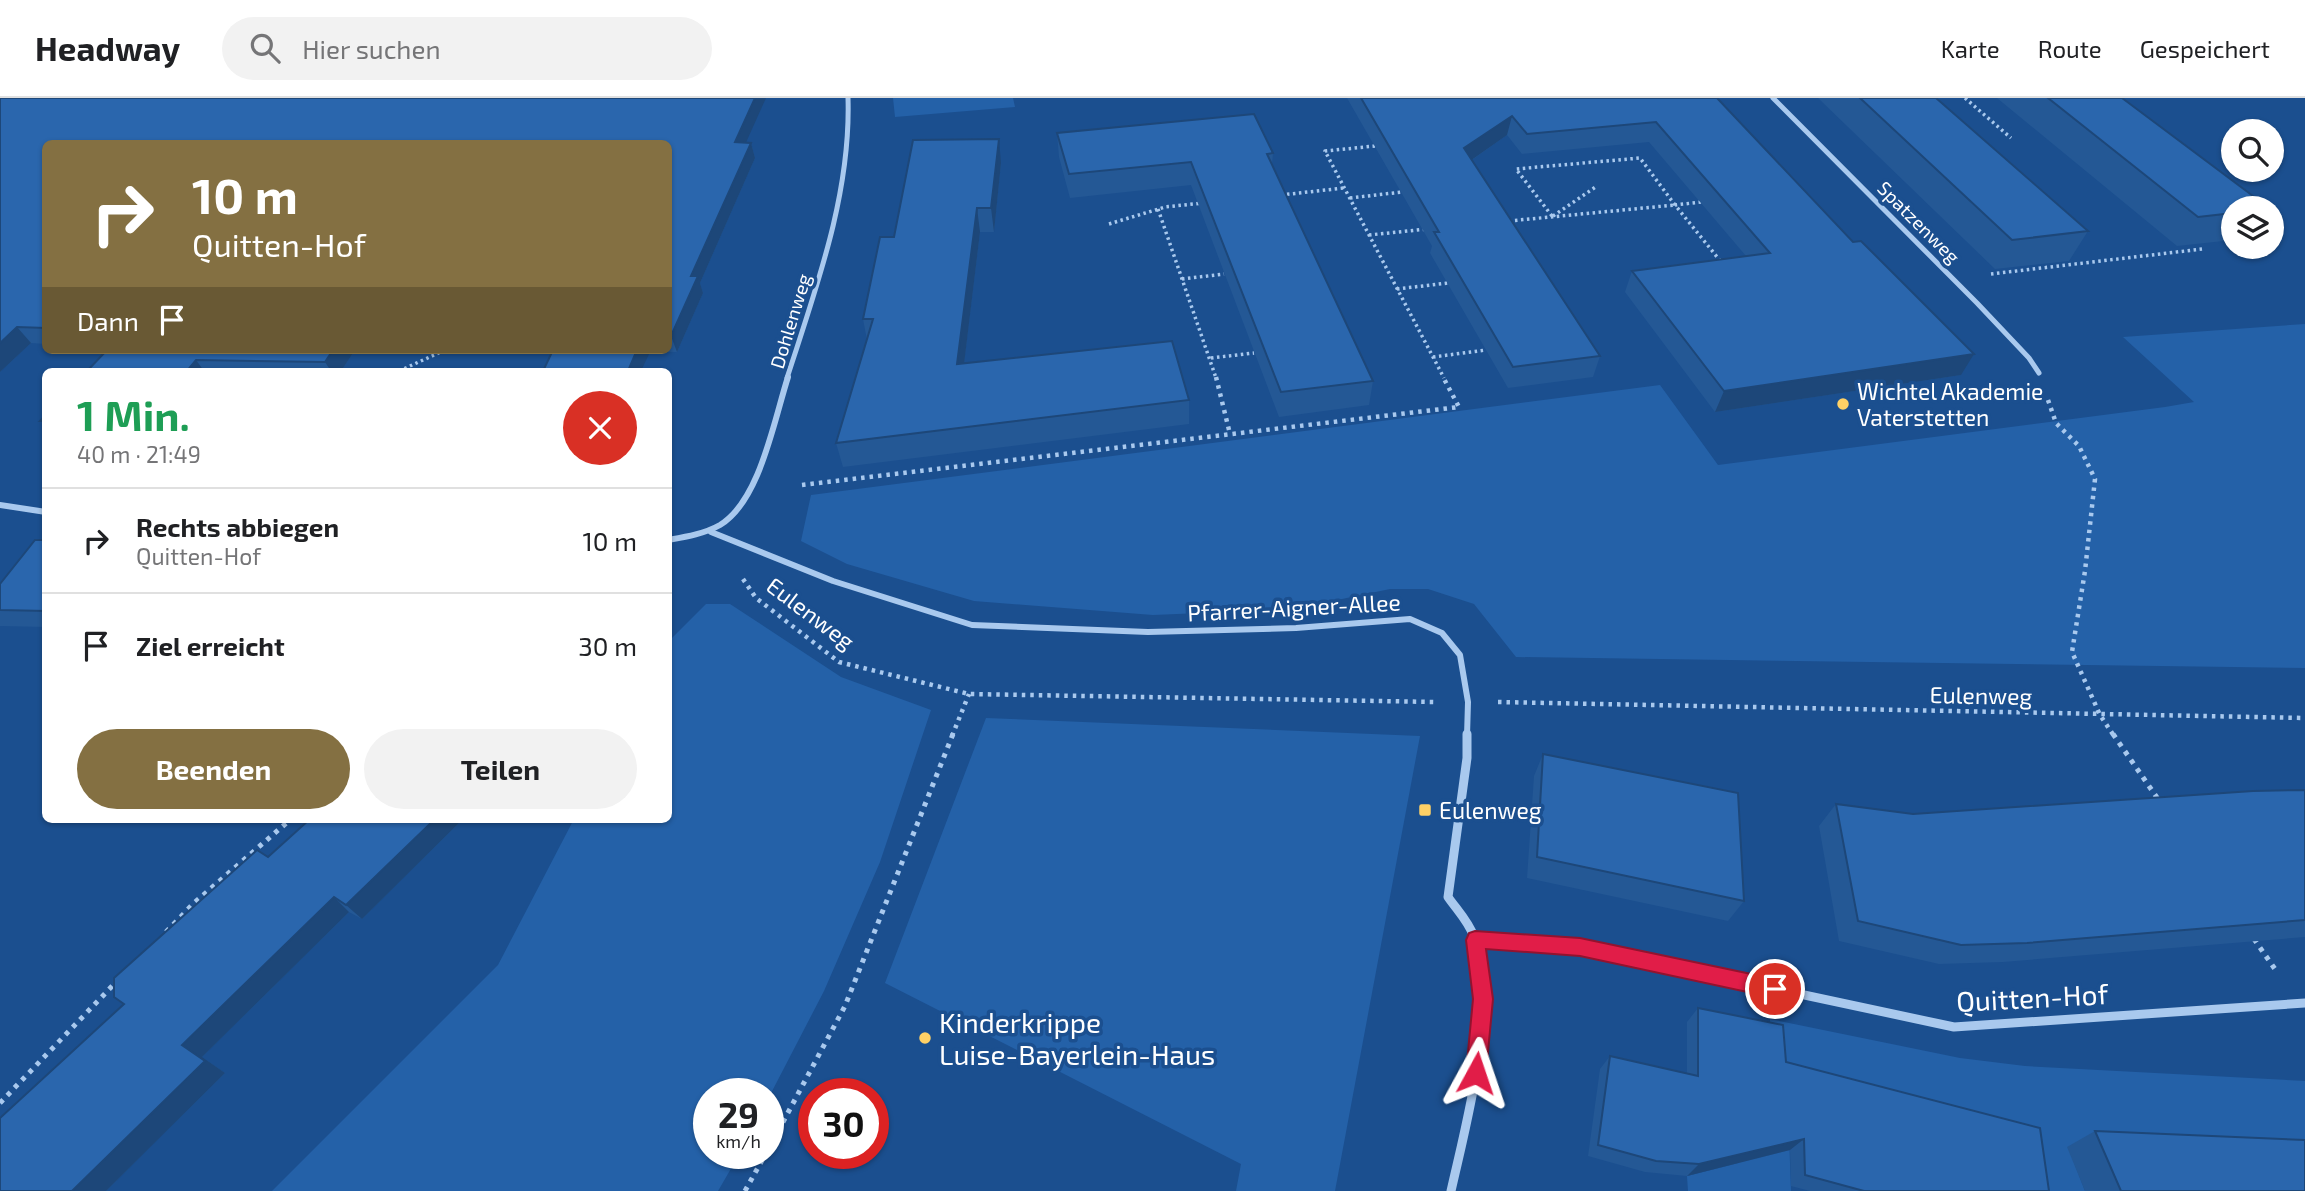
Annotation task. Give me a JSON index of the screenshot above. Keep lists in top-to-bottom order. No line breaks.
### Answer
{"streets":{"street":["Spatzenweg","Dohlenweg","Pfarrer-Aigner-Allee","Quitten-Hof"],"path":["Eulenweg"]},"crossings":[["Dohlenweg","Pfarrer-Aigner-Allee"],["Dohlenweg","Eulenweg"],["Pfarrer-Aigner-Allee","Eulenweg"],["Pfarrer-Aigner-Allee","Quitten-Hof"]],"places":{"other":["Wichtel Akademie Vaterstetten","Kinderkrippe Luise-Bayerlein-Haus"],"transit":["Eulenweg"]},"page":{"header":"Headway","search":"Hier suchen","nav":["Karte","Route","Gespeichert"],"turn":["10 m","Quitten-Hof"],"then":"Dann","heading":["1 Min.","40 m · 21:49"],"list":[{"name":"Rechts abbiegen","note":"Quitten-Hof","value":"10 m"},{"name":"Ziel erreicht","value":"30 m"}],"buttons":["Beenden","Teilen"],"speed":"29 km/h","limit":"30"}}
